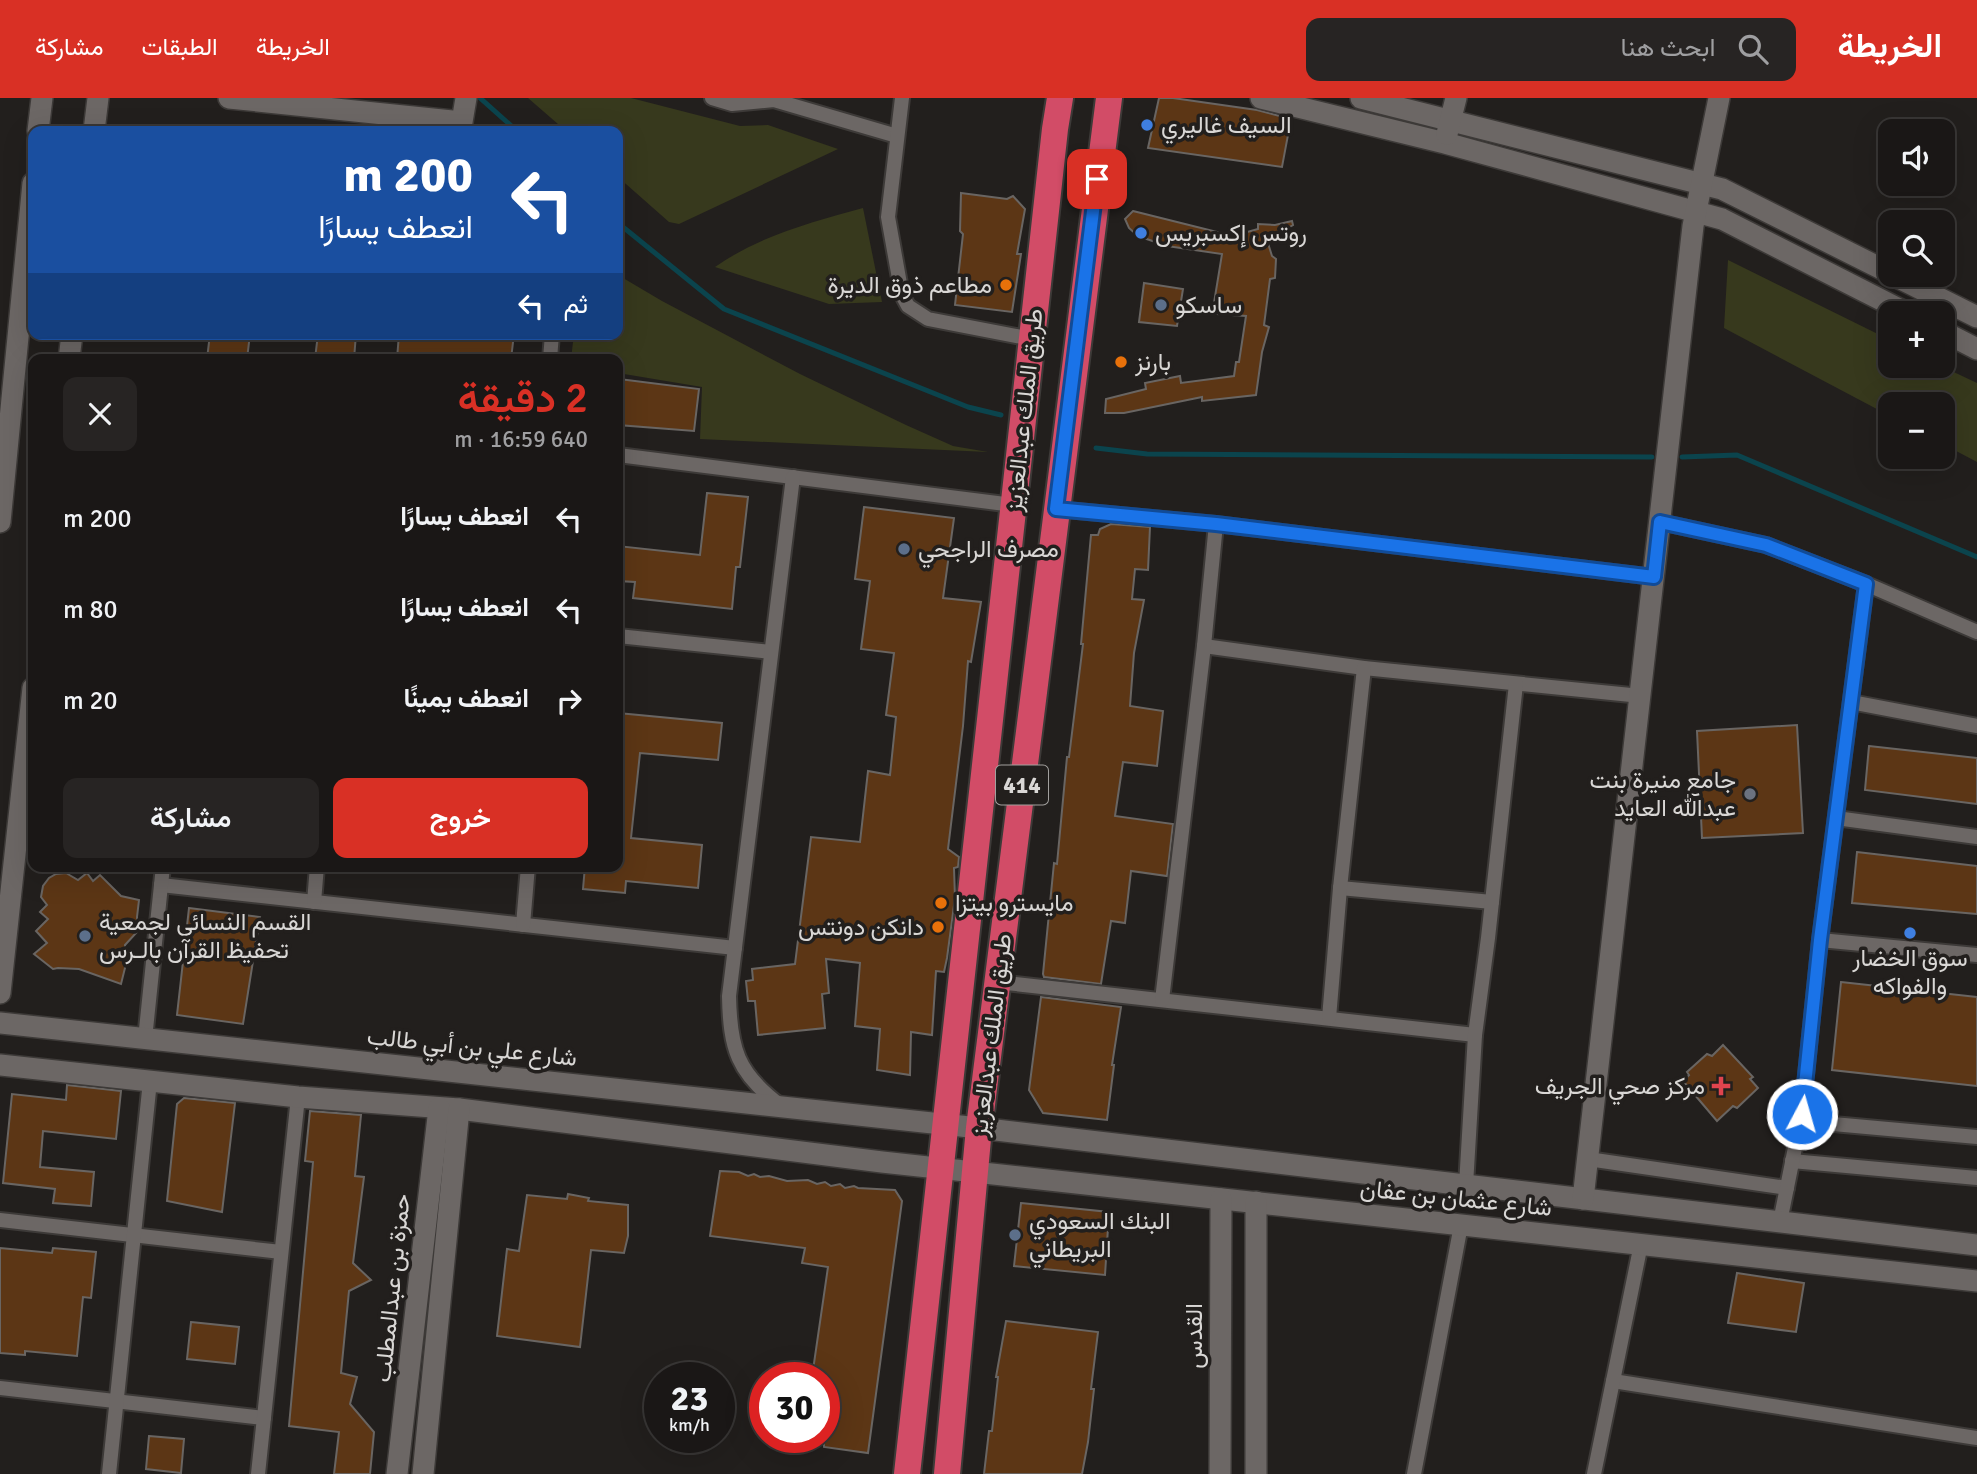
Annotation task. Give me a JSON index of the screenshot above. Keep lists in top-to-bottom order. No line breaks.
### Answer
{"streets":{"highway":["طريق الملك عبدالعزيز","414"],"street":["شارع علي بن أبي طالب","شارع عثمان بن عفان","حمزة بن عبدالمطلب","القدس"]},"crossings":[["طريق الملك عبدالعزيز","شارع علي بن أبي طالب"],["طريق الملك عبدالعزيز","شارع عثمان بن عفان"],["شارع علي بن أبي طالب","شارع عثمان بن عفان"],["شارع عثمان بن عفان","القدس"]],"places":{"other":["السيف غاليري","روتس إكسبريس","مطاعم ذوق الديرة","ساسكو","بارنز","مصرف الراجحي","جامع منيرة بنت عبدالله العايد","مايسترو بيتزا","دانكن دونتس","سوق الخضار والفواكه","القسم النسائي لجمعية تحفيظ القرآن بالـرس","البنك السعودي البريطاني"],"health":["مركز صحي الجريف"]},"page":{"header":"الخريطة","search":"ابحث هنا","nav":["الخريطة","الطبقات","مشاركة"],"map_buttons":["+","−"],"turn":["200 m","انعطف يسارًا"],"then":"ثم","heading":["2 دقيقة","640 m · 16:59"],"list":[{"name":"انعطف يسارًا","value":"200 m"},{"name":"انعطف يسارًا","value":"80 m"},{"name":"انعطف يمينًا","value":"20 m"}],"buttons":["خروج","مشاركة"],"speed":"23 km/h","limit":"30"}}
